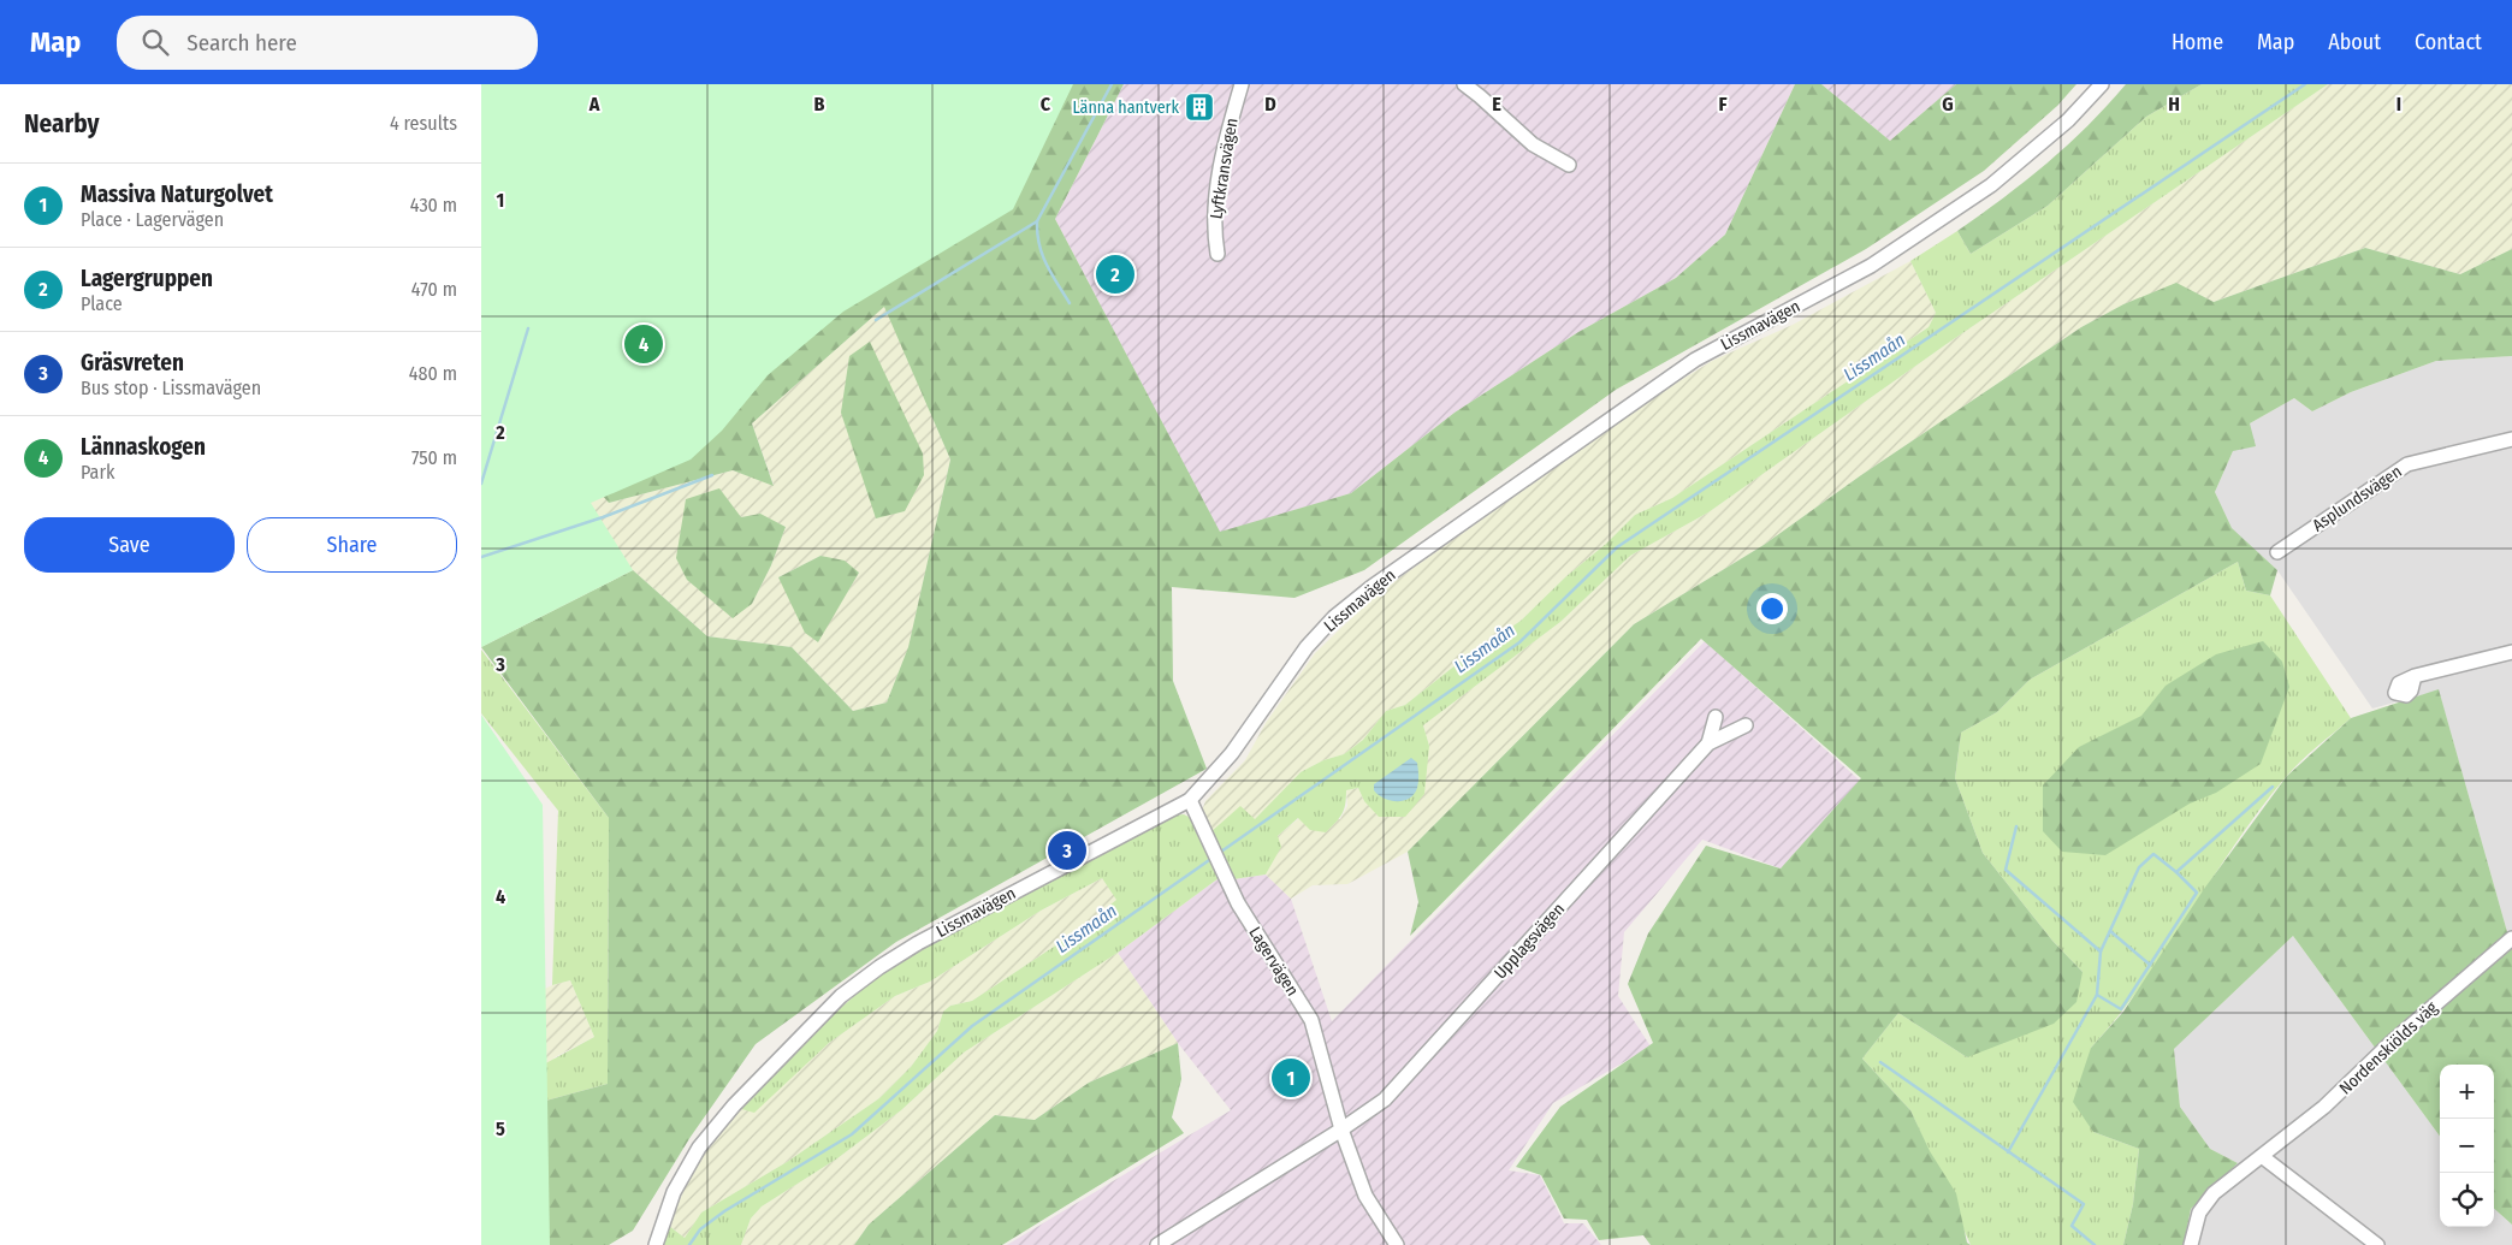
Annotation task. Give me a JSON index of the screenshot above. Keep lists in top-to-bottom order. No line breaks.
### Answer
{"streets":{"street":["Lyftkransvägen","Lissmavägen","Asplundsvägen","Upplagsvägen","Lagervägen","Nordenskiölds väg"]},"crossings":[["Lissmavägen","Lagervägen"],["Upplagsvägen","Lagervägen"]],"water":["Lissmaån"],"places":{"building":["Länna hantverk"]},"page":{"header":"Map","search":"Search here","nav":["Home","Map","About","Contact"],"heading":["Nearby","4 results"],"list":[{"mark":"1","name":"Massiva Naturgolvet","note":"Place · Lagervägen","value":"430 m"},{"mark":"2","name":"Lagergruppen","note":"Place","value":"470 m"},{"mark":"3","name":"Gräsvreten","note":"Bus stop · Lissmavägen","value":"480 m"},{"mark":"4","name":"Lännaskogen","note":"Park","value":"750 m"}],"pins":["2","4","3","1"],"buttons":["Save","Share"],"map_buttons":["+","−"]},"grid":{"columns":["A","B","C","D","E","F","G","H","I"],"rows":["1","2","3","4","5"]}}
